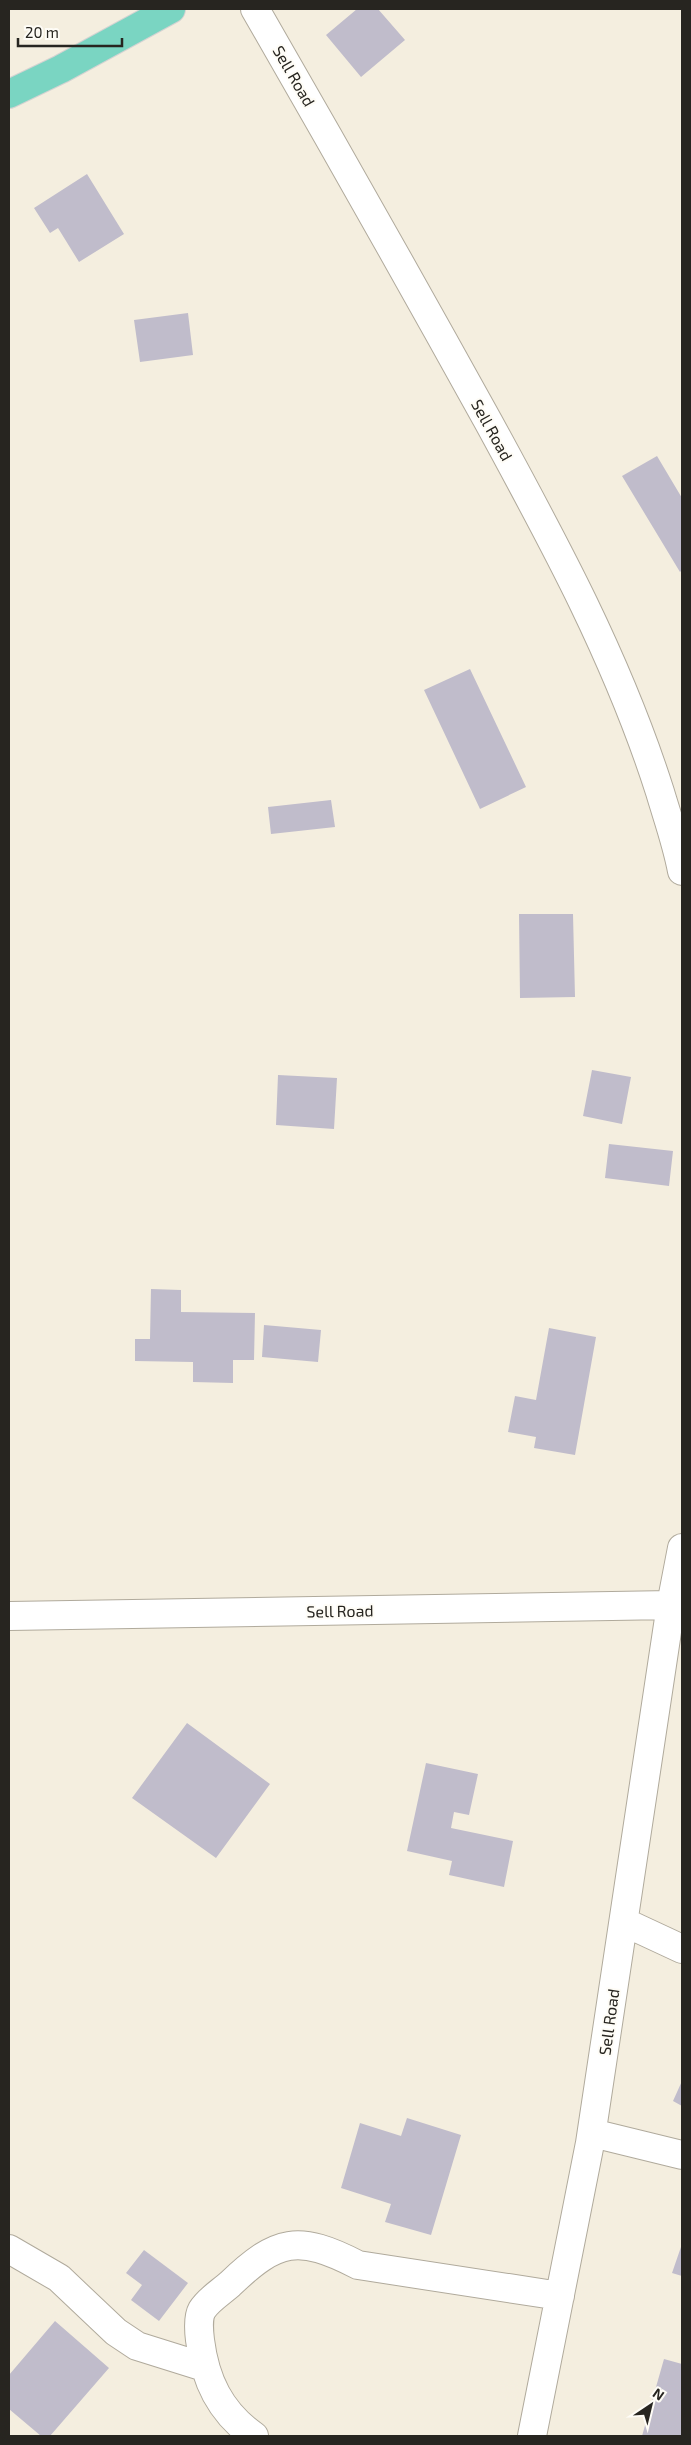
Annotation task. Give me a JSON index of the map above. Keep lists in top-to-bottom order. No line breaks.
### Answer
{"streets":{"street":["Sell Road"]},"scale_bar":"20 m","north":"top right"}
